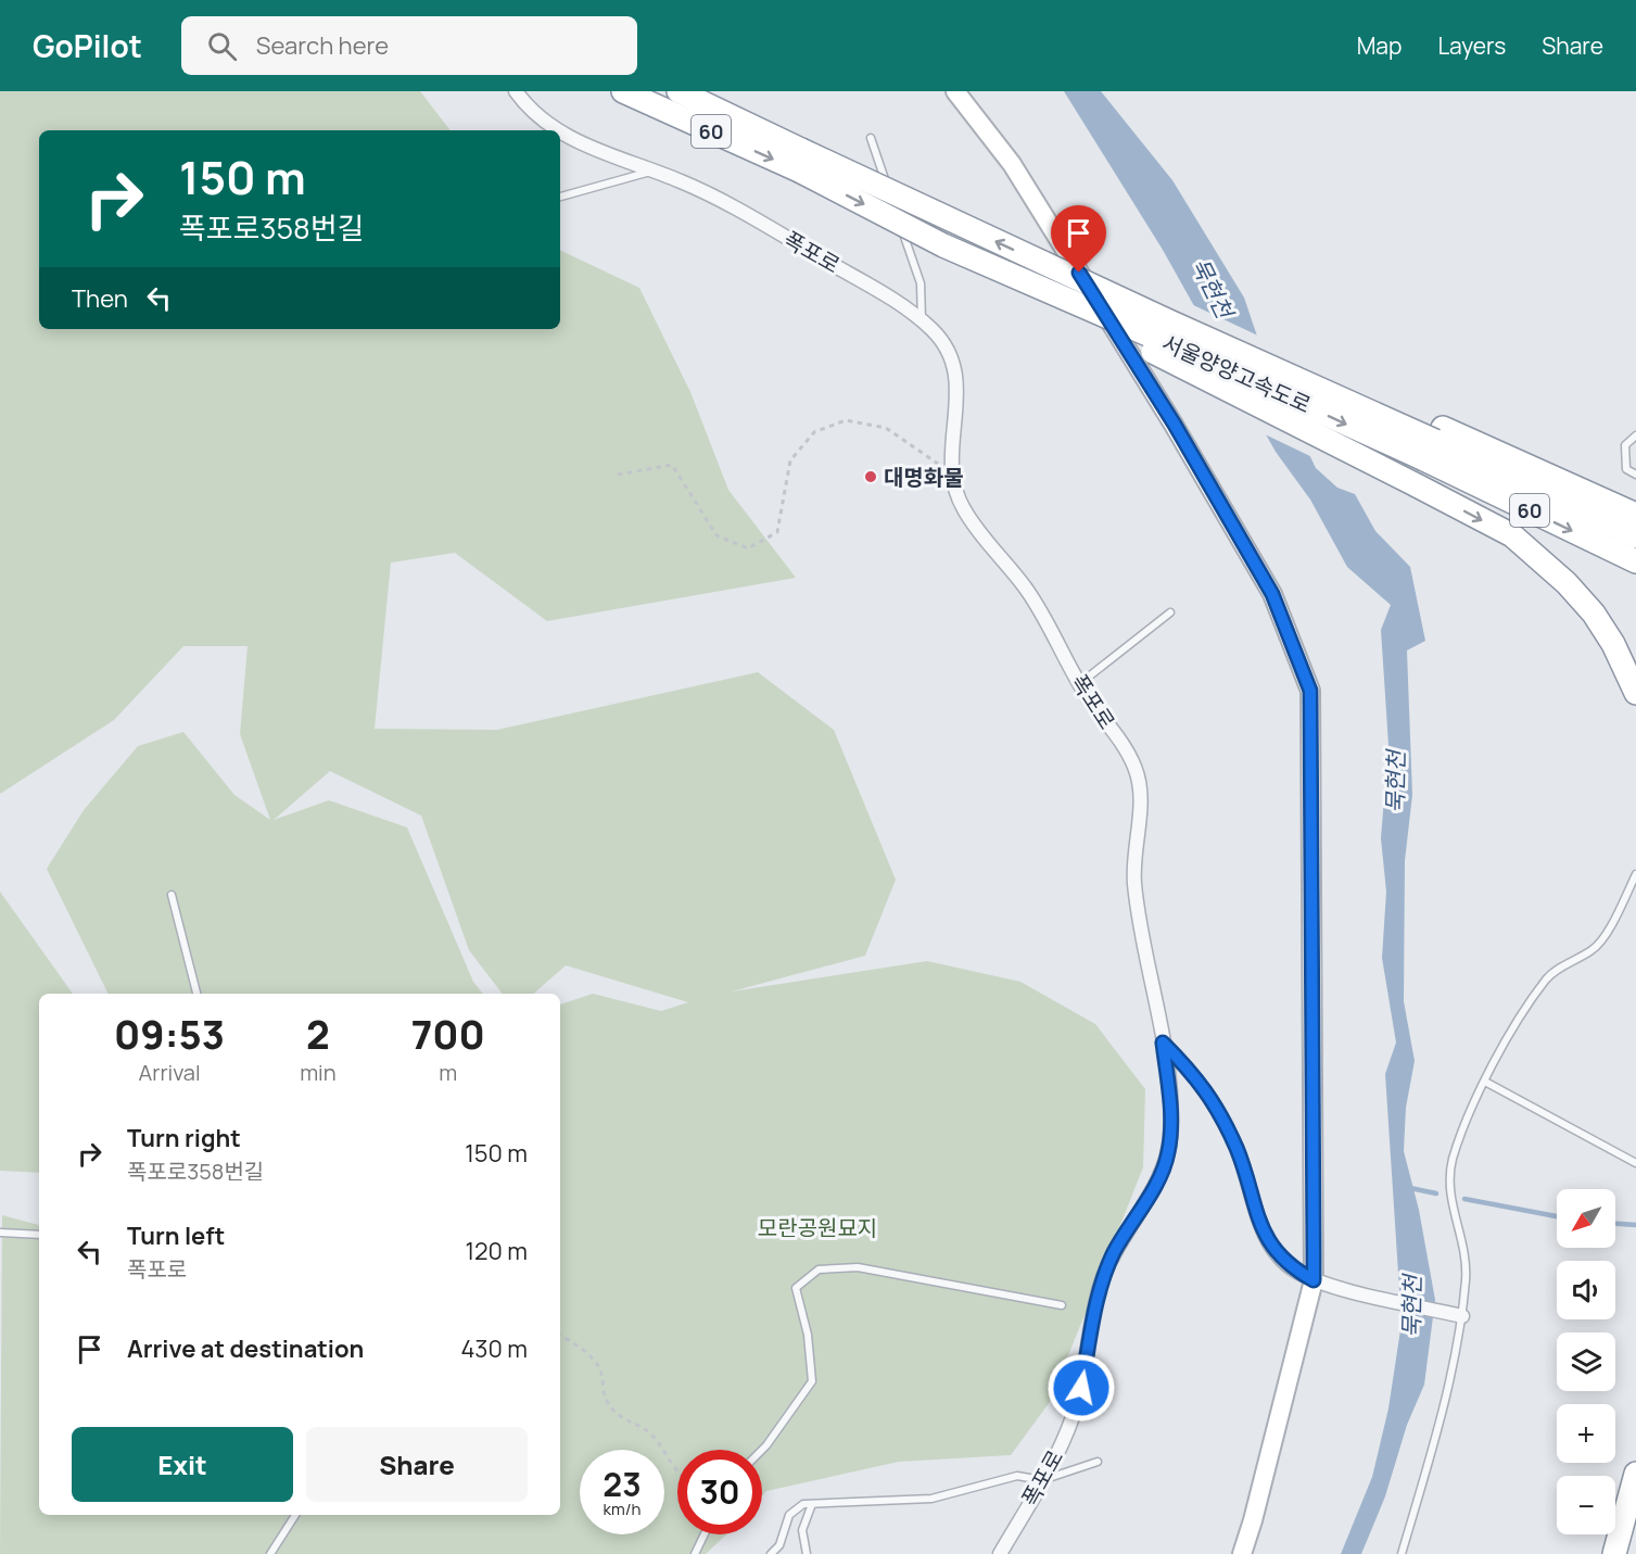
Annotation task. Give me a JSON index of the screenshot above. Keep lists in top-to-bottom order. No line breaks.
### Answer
{"streets":{"highway":["60","서울양양고속도로"],"street":["폭포로"]},"water":["묵현천"],"parks":["모란공원묘지"],"places":["대명화물"],"north":"bottom left","page":{"header":"GoPilot","search":"Search here","nav":["Map","Layers","Share"],"turn":["150 m","폭포로358번길"],"then":"Then","eta":["09:53","Arrival","2","min","700","m"],"list":[{"name":"Turn right","note":"폭포로358번길","value":"150 m"},{"name":"Turn left","note":"폭포로","value":"120 m"},{"name":"Arrive at destination","value":"430 m"}],"map_buttons":["+","−"],"buttons":["Exit","Share"],"speed":"23 km/h","limit":"30"}}
